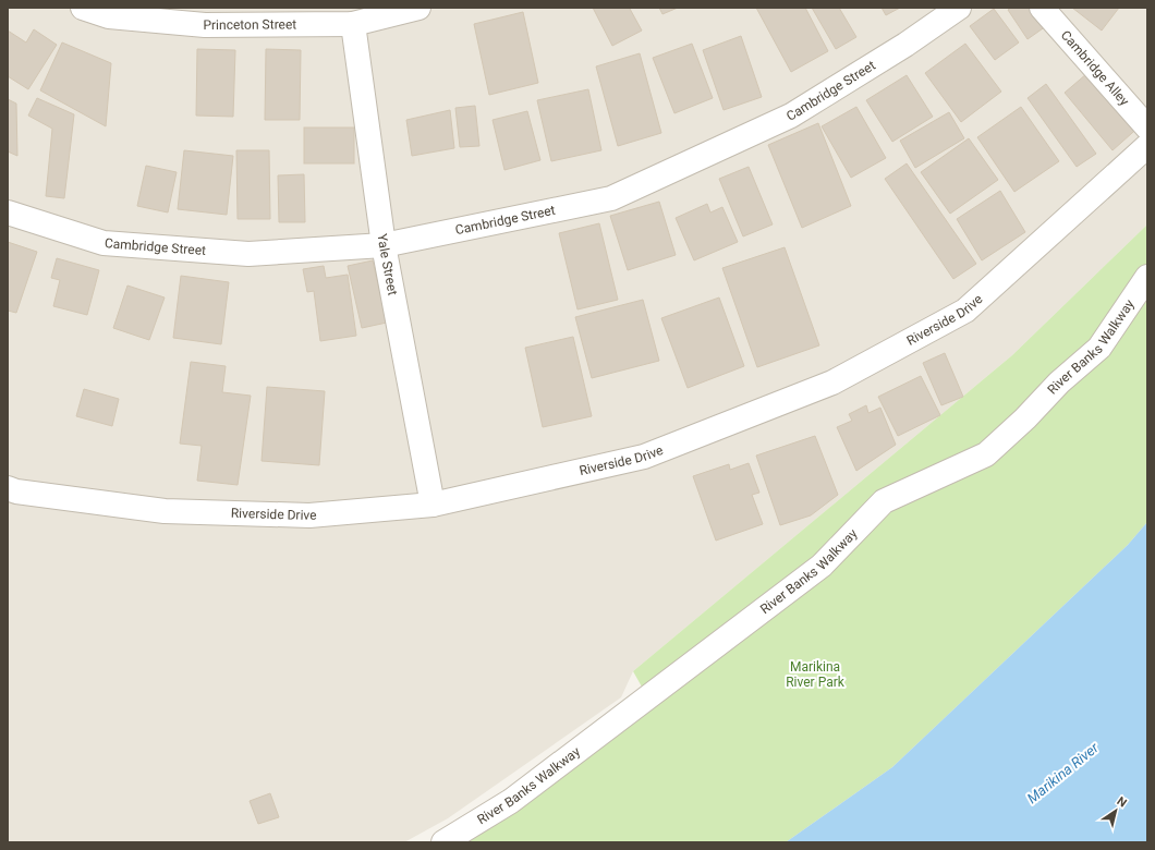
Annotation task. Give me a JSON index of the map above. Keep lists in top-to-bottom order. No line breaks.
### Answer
{"streets":{"street":["Princeton Street","Cambridge Alley","Cambridge Street","Yale Street","Riverside Drive","River Banks Walkway"]},"crossings":[["Princeton Street","Yale Street"],["Cambridge Street","Yale Street"],["Yale Street","Riverside Drive"]],"water":["Marikina River"],"parks":["Marikina River Park"],"north":"top right"}
